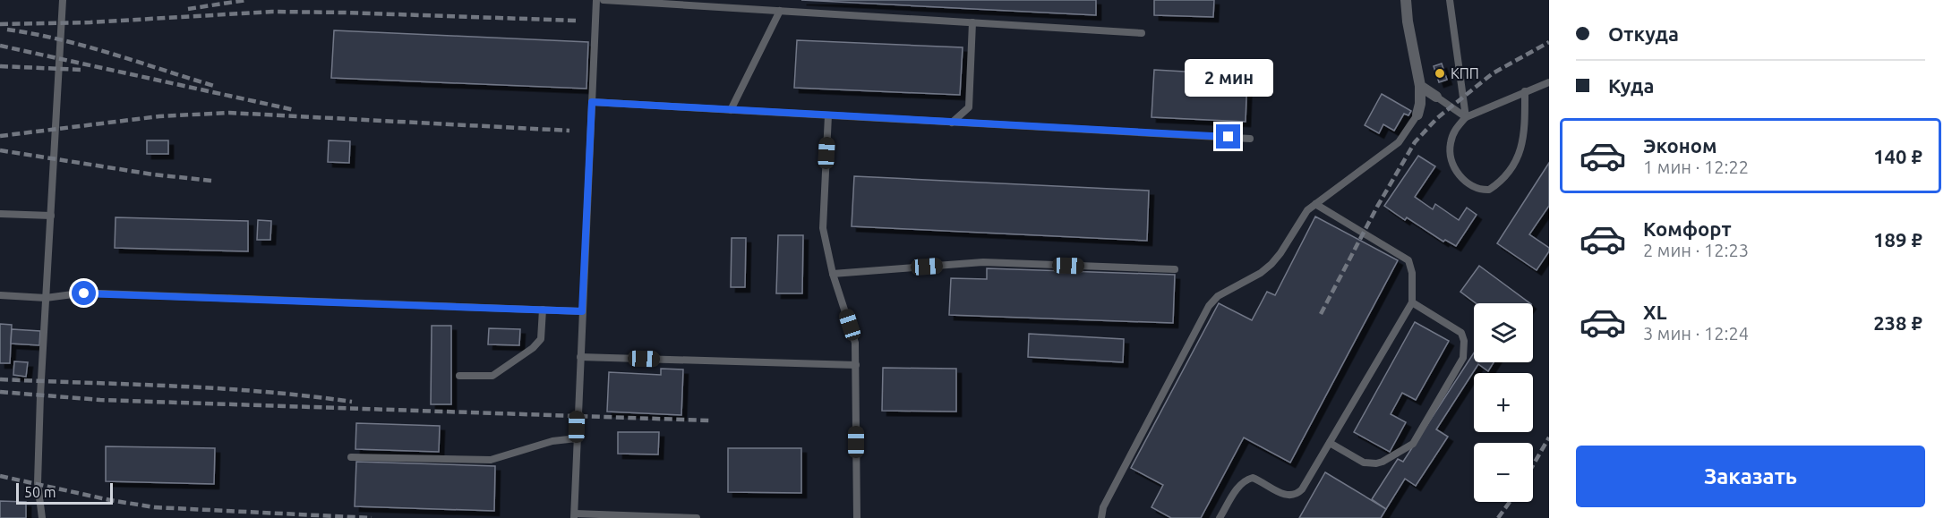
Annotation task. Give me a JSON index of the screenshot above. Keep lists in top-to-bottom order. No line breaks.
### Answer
{"places":["КПП"],"scale_bar":"50 m","page":{"banner":["Откуда","Куда"],"bubble":"2 мин","list":[{"name":"Эконом","note":"1 мин · 12:22","value":"140 ₽"},{"name":"Комфорт","note":"2 мин · 12:23","value":"189 ₽"},{"name":"XL","note":"3 мин · 12:24","value":"238 ₽"}],"map_buttons":["+","−"],"buttons":"Заказать","scale":"50 m"}}
